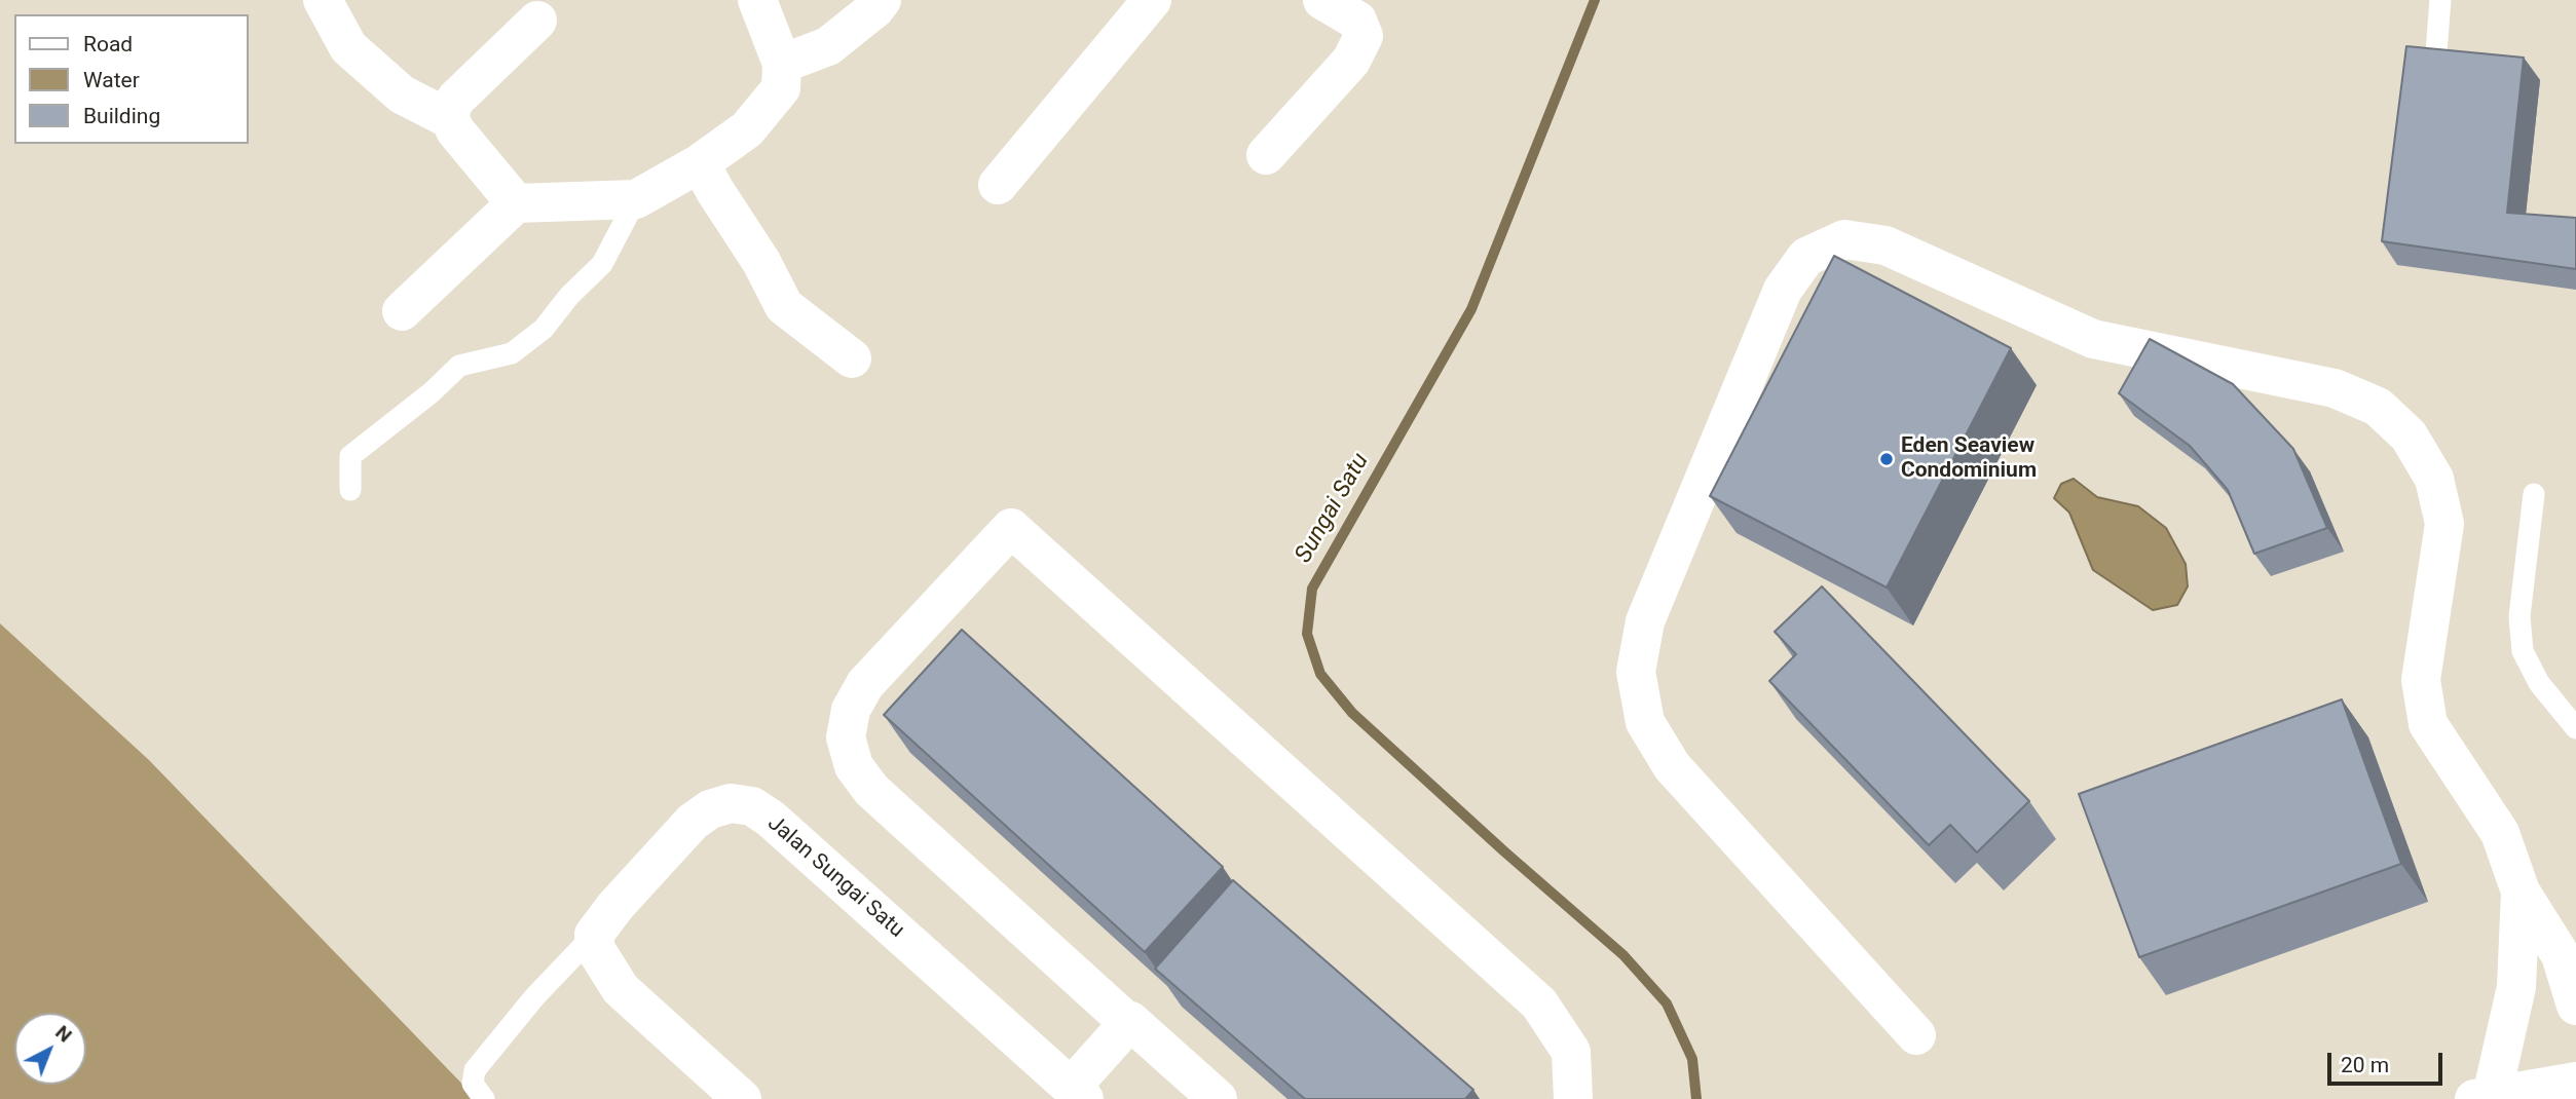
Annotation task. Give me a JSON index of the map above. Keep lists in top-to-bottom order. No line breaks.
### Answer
{"streets":{"street":["Jalan Sungai Satu"]},"water":["Sungai Satu"],"places":["Eden Seaview Condominium"],"legend":["Road","Water","Building"],"scale_bar":"20 m","north":"top right"}
